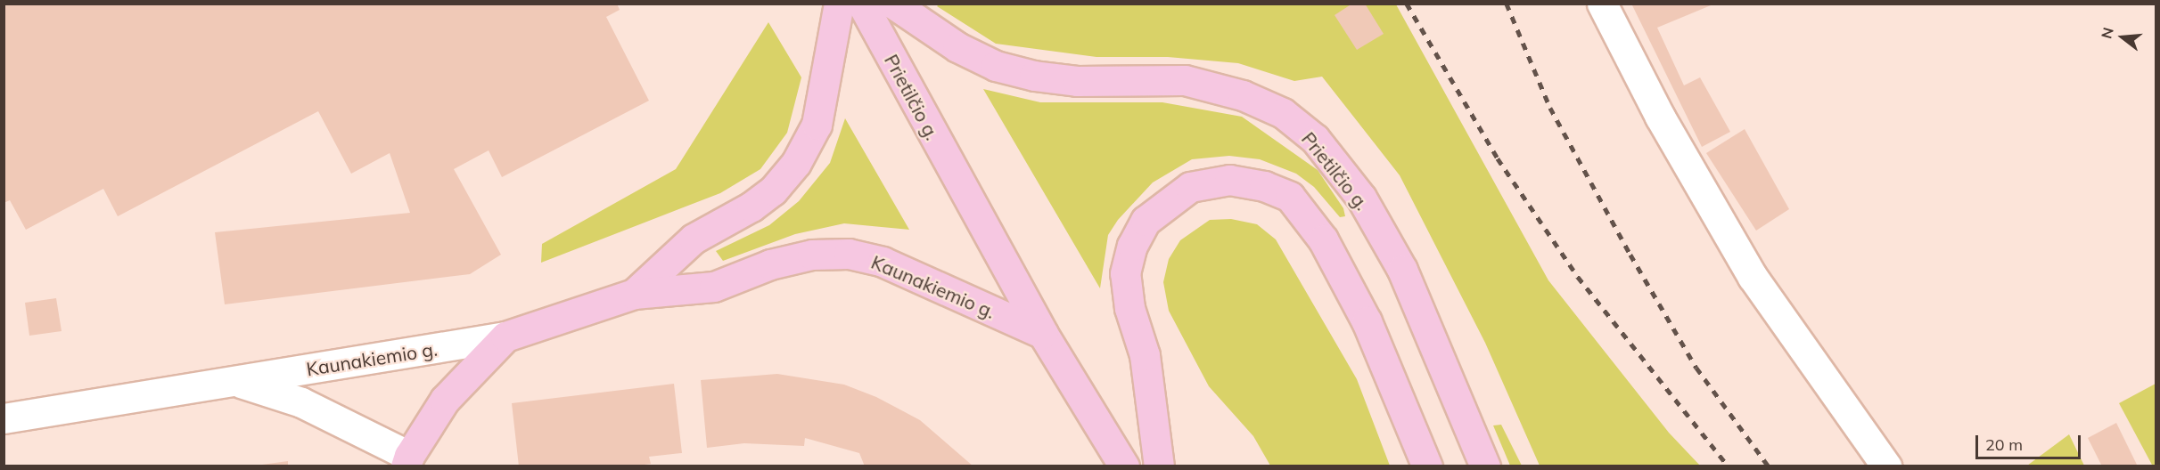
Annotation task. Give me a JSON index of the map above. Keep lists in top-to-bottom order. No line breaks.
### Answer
{"streets":{"main road":["Prietilčio g.","Kaunakiemio g."]},"crossings":[["Prietilčio g.","Kaunakiemio g."]],"scale_bar":"20 m","north":"left"}
